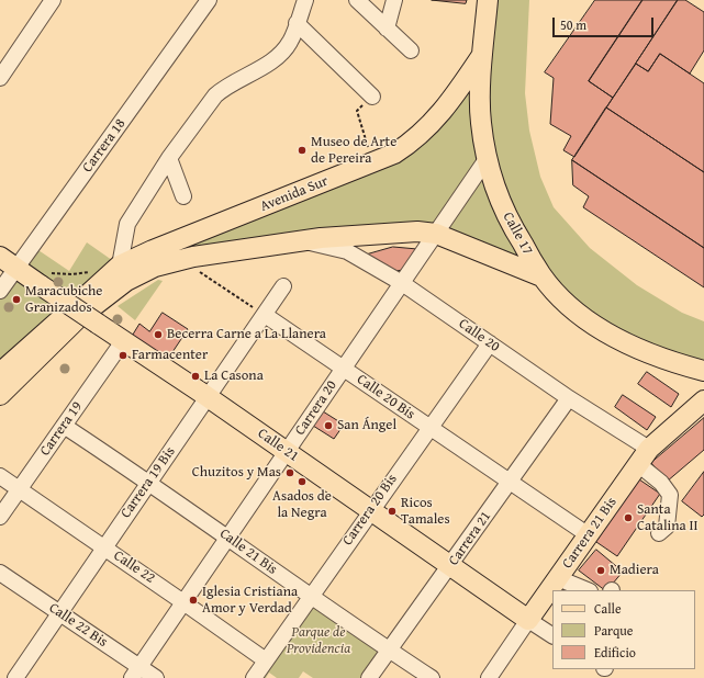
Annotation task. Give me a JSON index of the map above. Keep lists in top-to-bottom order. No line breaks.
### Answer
{"streets":{"main road":["Avenida Sur","Calle 17","Calle 21","Carrera 21 Bis"],"street":["Carrera 18","Calle 20","Calle 20 Bis","Carrera 20","Carrera 19","Carrera 19 Bis","Carrera 20 Bis","Carrera 21","Calle 21 Bis","Calle 22","Calle 22 Bis"]},"crossings":[["Carrera 18","Calle 21"],["Avenida Sur","Calle 17"],["Calle 17","Carrera 20"],["Calle 20","Carrera 20"],["Calle 20","Carrera 20 Bis"],["Calle 20","Carrera 21 Bis"],["Calle 20","Carrera 21"],["Calle 20 Bis","Carrera 20"],["Calle 20 Bis","Carrera 19 Bis"],["Calle 20 Bis","Carrera 20 Bis"],["Calle 20 Bis","Carrera 21 Bis"],["Calle 20 Bis","Carrera 21"],["Carrera 20","Calle 21"],["Carrera 20","Calle 21 Bis"],["Carrera 20","Calle 22"],["Carrera 20","Calle 22 Bis"],["Carrera 19","Calle 21"],["Carrera 19","Calle 21 Bis"],["Carrera 19","Calle 22"],["Calle 21","Carrera 19 Bis"],["Calle 21","Carrera 20 Bis"],["Calle 21","Carrera 21 Bis"],["Calle 21","Carrera 21"],["Carrera 19 Bis","Calle 21 Bis"],["Carrera 19 Bis","Calle 22"],["Carrera 19 Bis","Calle 22 Bis"],["Carrera 20 Bis","Calle 21 Bis"],["Carrera 20 Bis","Calle 22"],["Carrera 21","Calle 21 Bis"]],"parks":["Parque de Providencia"],"places":["Museo de Arte de Pereira","Maracubiche Granizados","Becerra Carne a La Llanera","Farmacenter","La Casona","San Ángel","Chuzitos y Mas","Asados de la Negra","Ricos Tamales","Santa Catalina II","Madiera","Iglesia Cristiana Amor y Verdad"],"legend":["Calle","Parque","Edificio"],"scale_bar":"50 m"}
